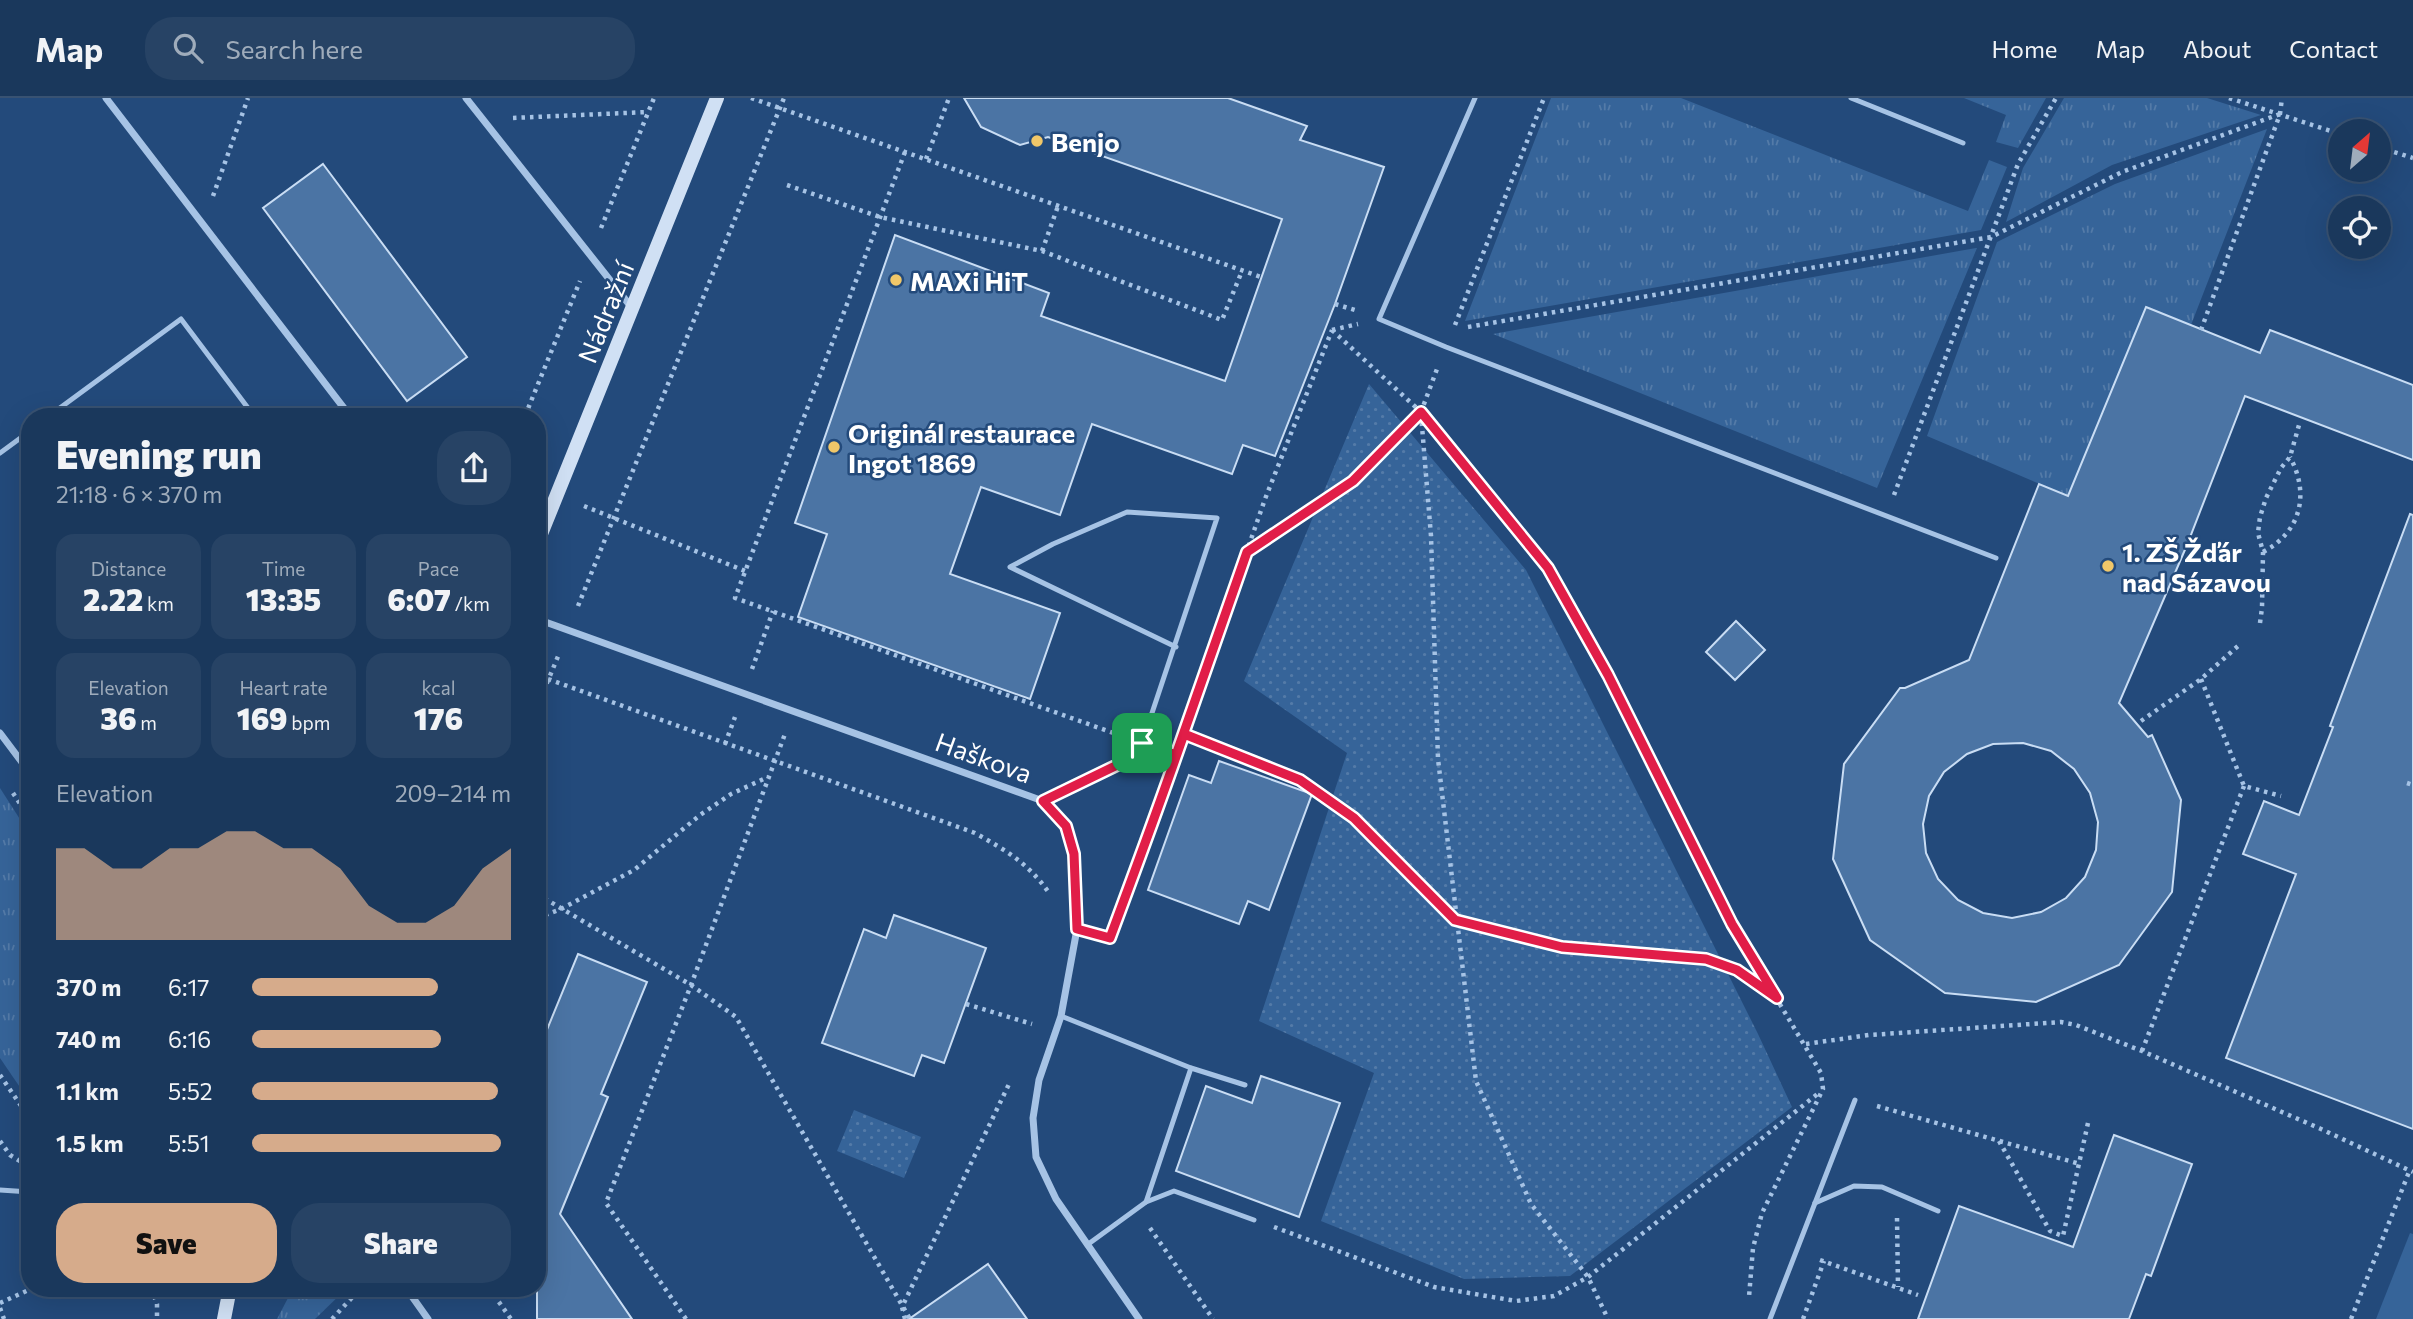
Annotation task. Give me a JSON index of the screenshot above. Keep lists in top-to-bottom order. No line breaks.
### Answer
{"streets":{"street":["Nádražní","Haškova"]},"places":["Benjo","MAXi HiT","Originál restaurace Ingot 1869","1. ZŠ Žďár nad Sázavou"],"north":"top right","page":{"header":"Map","search":"Search here","nav":["Home","Map","About","Contact"],"heading":["Evening run","21:18 · 6 × 370 m"],"stats":[["Distance","2.22 km"],["Time","13:35"],["Pace","6:07 /km"],["Elevation","36 m"],["Heart rate","169 bpm"],["kcal","176"]],"chart":["Elevation","209–214 m"],"list":[{"name":"370 m","note":"6:17"},{"name":"740 m","note":"6:16"},{"name":"1.1 km","note":"5:52"},{"name":"1.5 km","note":"5:51"}],"buttons":["Save","Share"]}}
